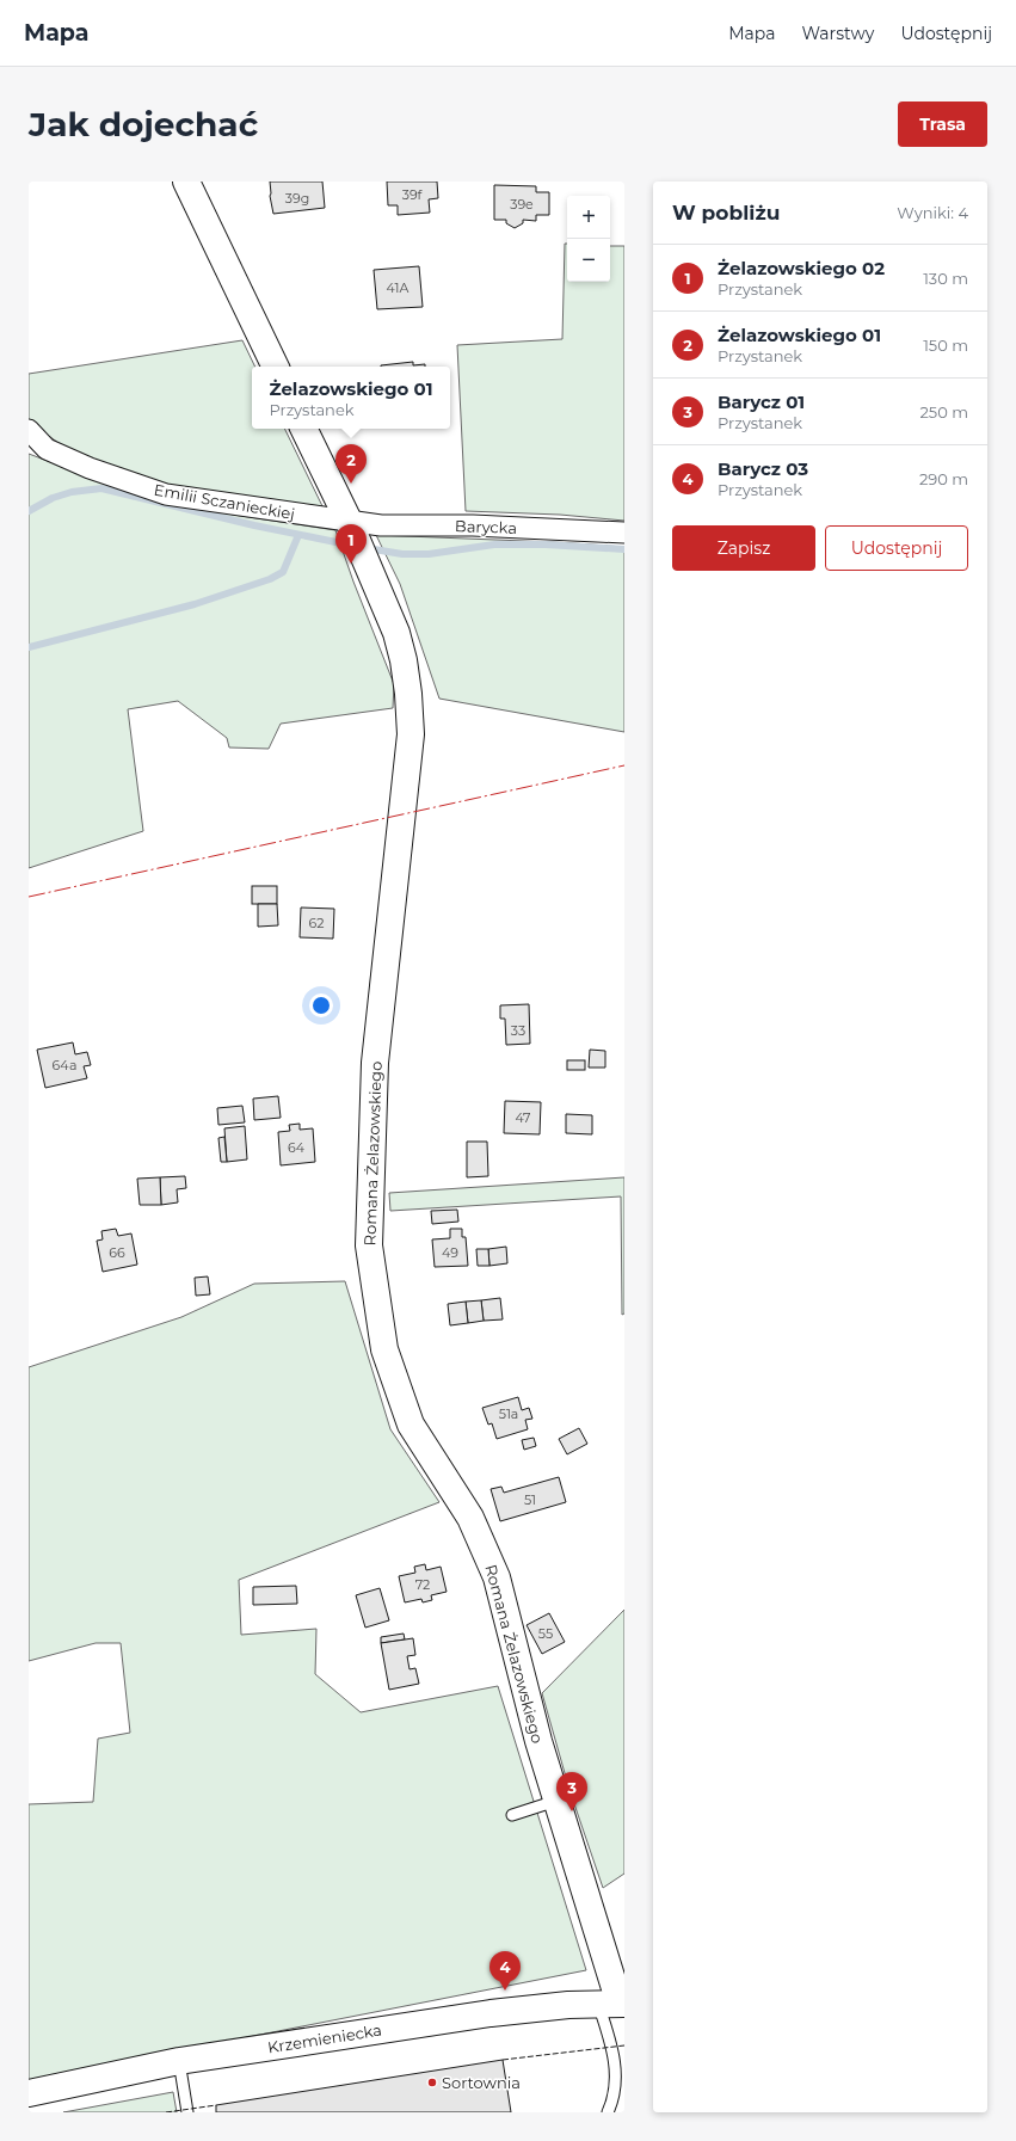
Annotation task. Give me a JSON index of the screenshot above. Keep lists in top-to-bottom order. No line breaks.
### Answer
{"streets":{"street":["Emilii Sczanieckiej","Barycka","Romana Żelazowskiego","Krzemieniecka"]},"crossings":[["Emilii Sczanieckiej","Barycka"],["Emilii Sczanieckiej","Romana Żelazowskiego"],["Barycka","Romana Żelazowskiego"],["Romana Żelazowskiego","Krzemieniecka"]],"places":["Sortownia"],"house_numbers":["39f","39g","39e","41A","62","33","64a","47","64","66","49","51a","51","72","55"],"page":{"header":"Mapa","nav":["Mapa","Warstwy","Udostępnij"],"buttons":["Trasa",["Zapisz","Udostępnij"]],"title":"Jak dojechać","heading":["W pobliżu","Wyniki: 4"],"map_buttons":["+","−"],"list":[{"mark":"1","name":"Żelazowskiego 02","note":"Przystanek","value":"130 m"},{"mark":"2","name":"Żelazowskiego 01","note":"Przystanek","value":"150 m"},{"mark":"3","name":"Barycz 01","note":"Przystanek","value":"250 m"},{"mark":"4","name":"Barycz 03","note":"Przystanek","value":"290 m"}],"popup":["Żelazowskiego 01","Przystanek"],"pins":["2","1","3","4"]}}
